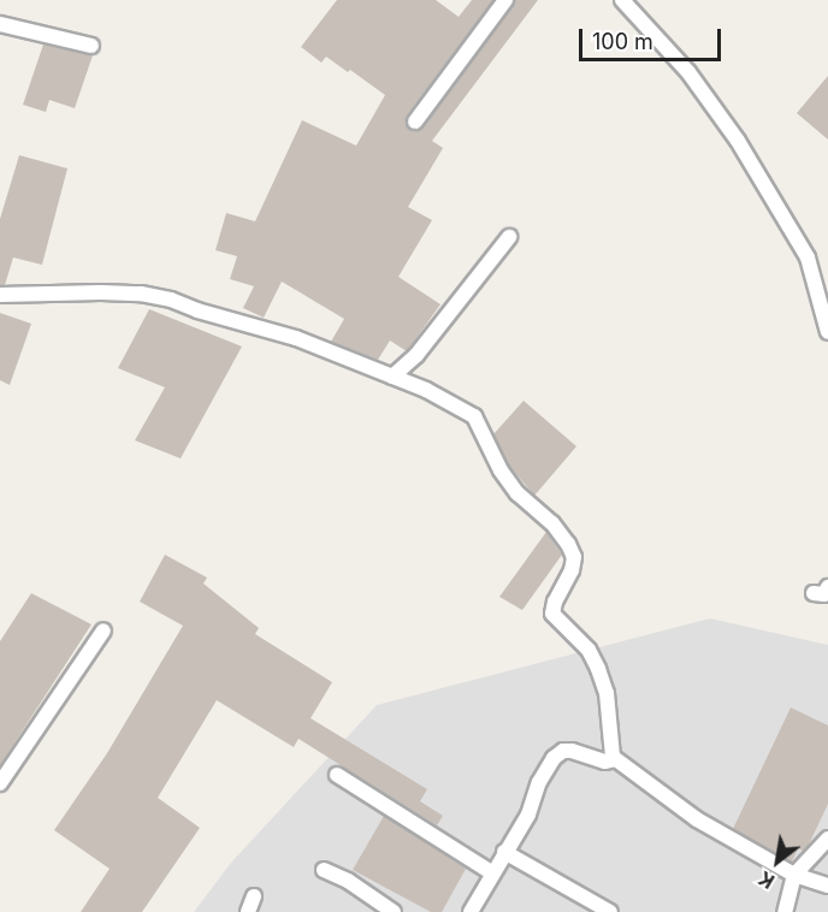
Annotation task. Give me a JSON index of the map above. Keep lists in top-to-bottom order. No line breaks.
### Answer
{"scale_bar":"100 m","north":"bottom left"}
